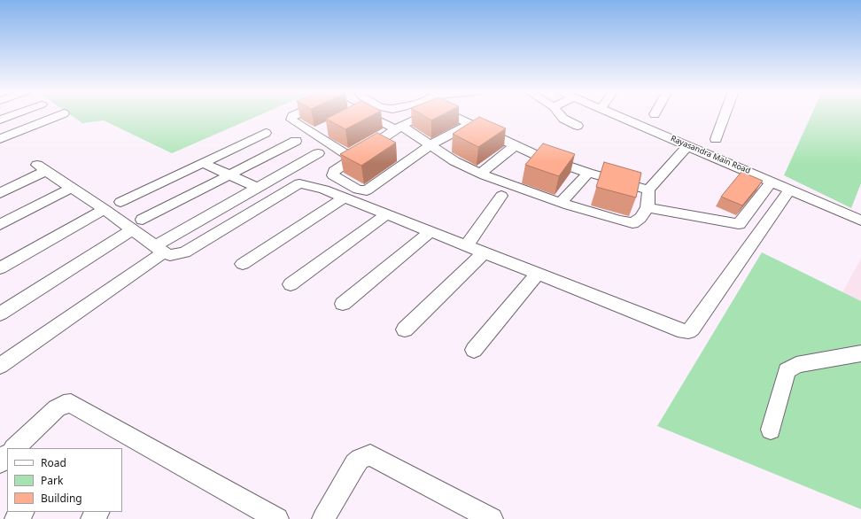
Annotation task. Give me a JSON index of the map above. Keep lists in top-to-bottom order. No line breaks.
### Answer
{"streets":{"street":["Rayasandra Main Road"]},"legend":["Road","Park","Building"]}
